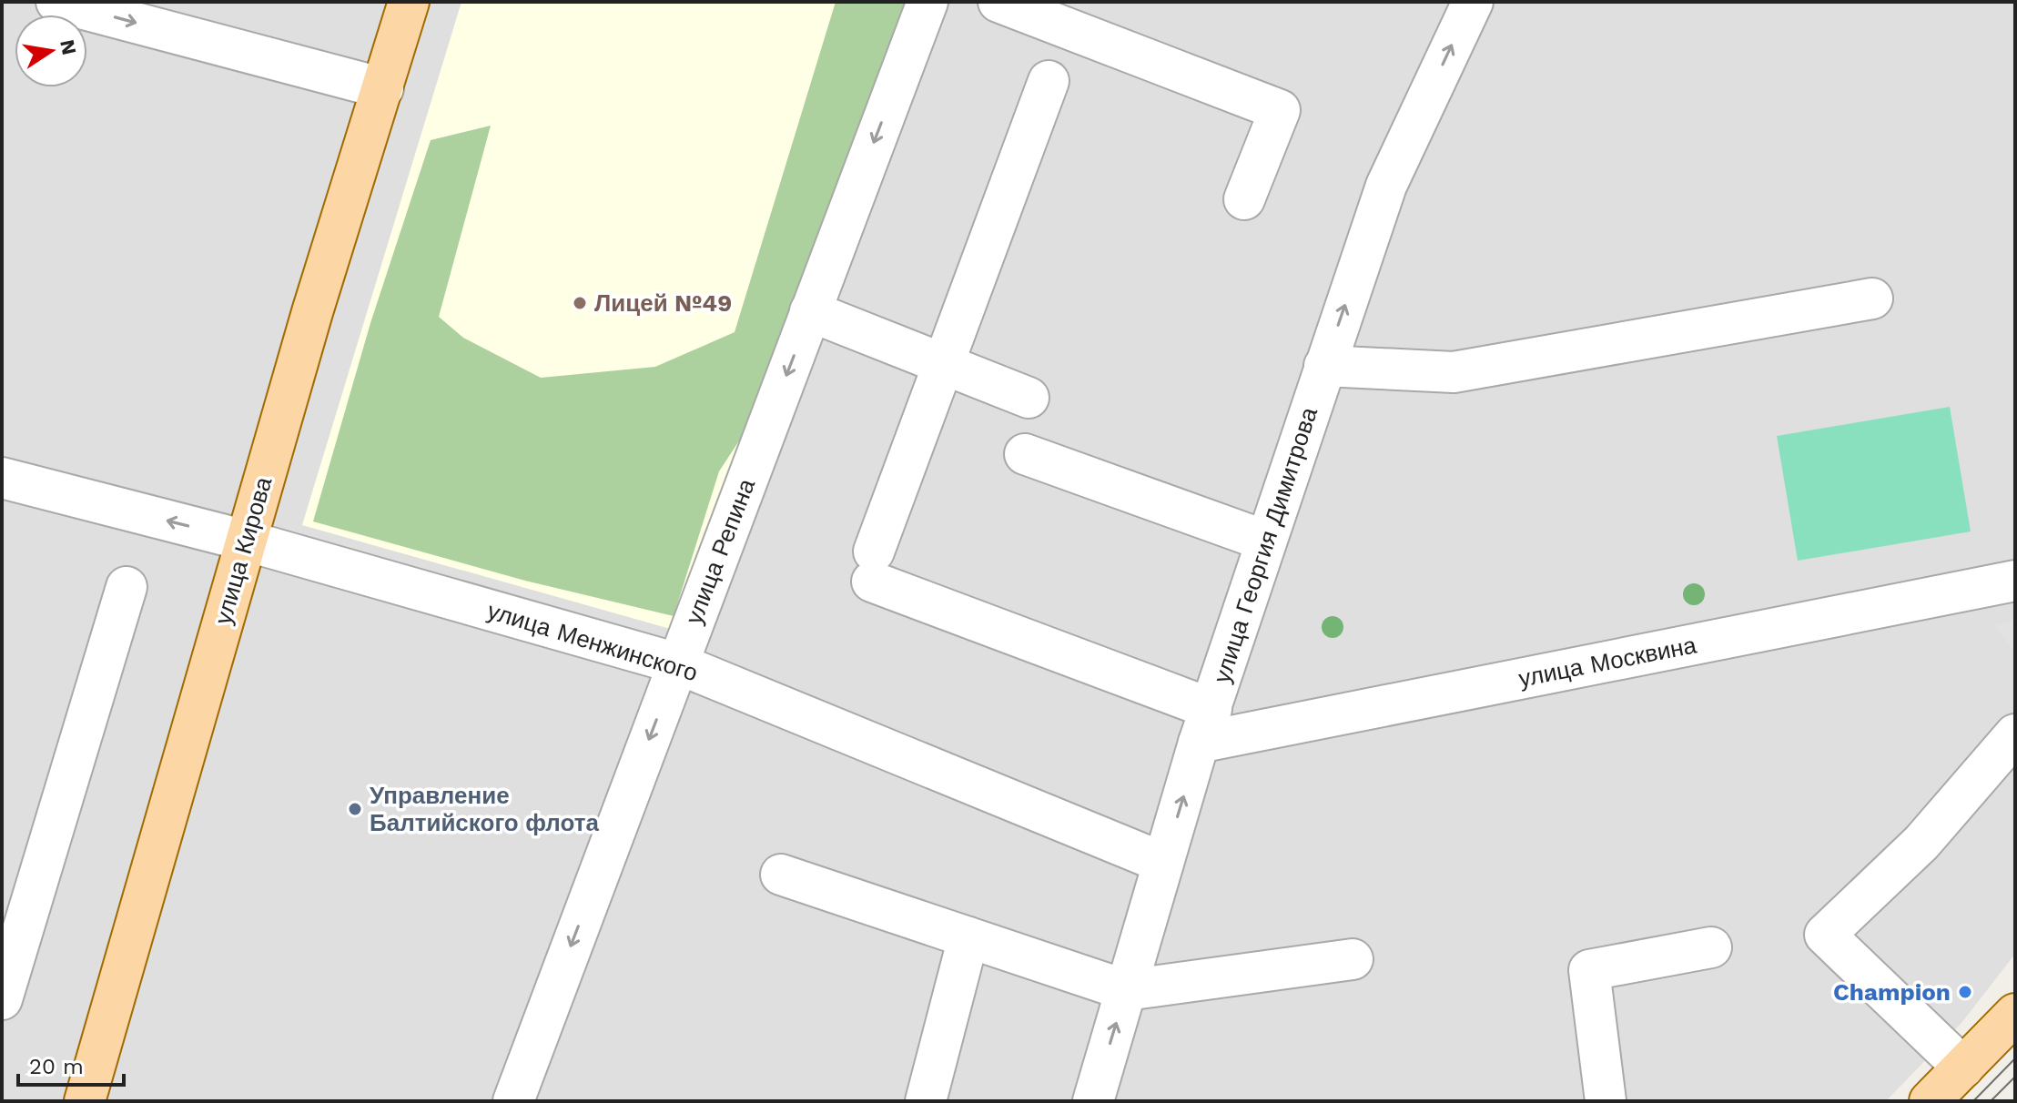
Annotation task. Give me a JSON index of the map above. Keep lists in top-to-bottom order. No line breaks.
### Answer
{"streets":{"main road":["улица Кирова"],"street":["улица Георгия Димитрова","улица Репина","улица Менжинского","улица Москвина"]},"crossings":[["улица Георгия Димитрова","улица Менжинского"],["улица Георгия Димитрова","улица Москвина"],["улица Кирова","улица Менжинского"],["улица Репина","улица Менжинского"]],"one_way":["улица Репина"],"places":["Лицей №49","Управление Балтийского флота","Champion"],"scale_bar":"20 m","north":"right"}
